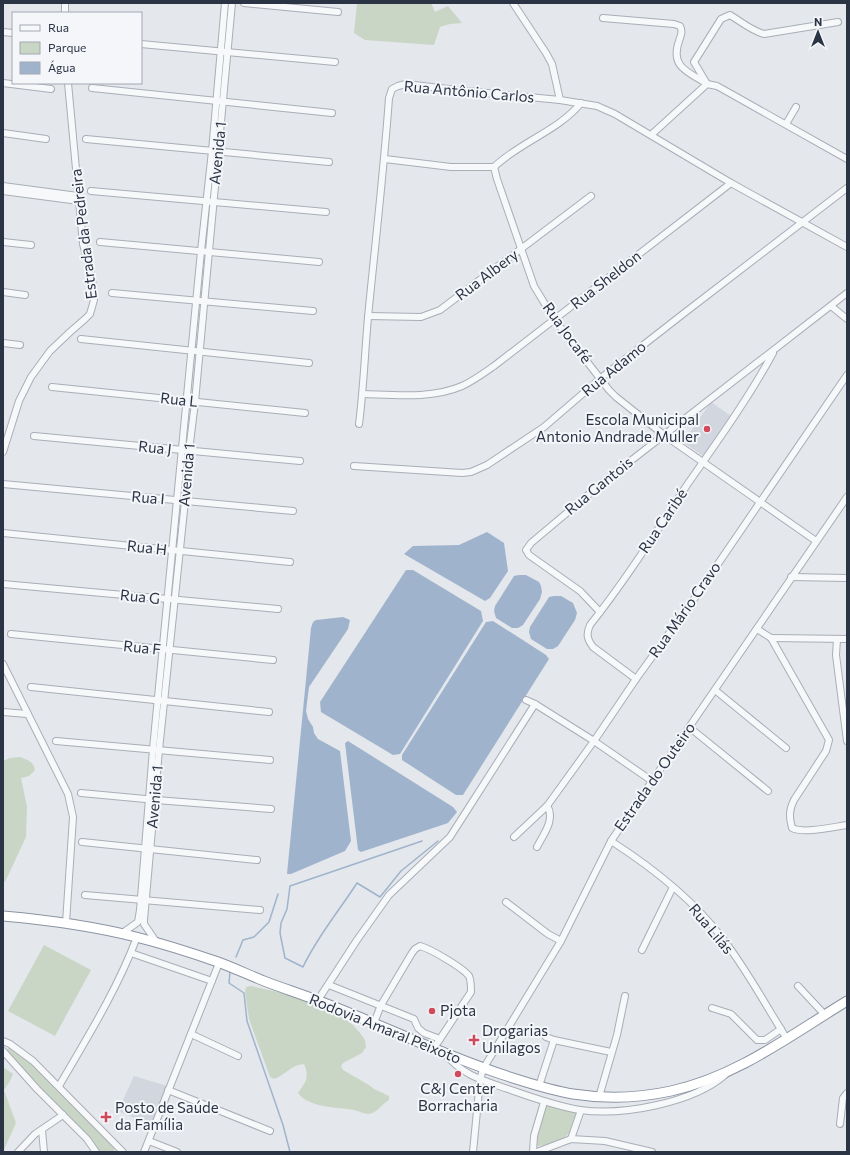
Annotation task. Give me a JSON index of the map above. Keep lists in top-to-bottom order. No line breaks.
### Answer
{"streets":{"highway":["Rodovia Amaral Peixoto"],"street":["Rua Antônio Carlos","Avenida 1","Estrada da Pedreira","Rua Albery","Rua Sheldon","Rua Jocafé","Rua Adamo","Rua L","Rua J","Rua Gantois","Rua I","Rua Caribé","Rua H","Rua G","Rua Mário Cravo","Rua F","Estrada do Outeiro","Rua Lilás"]},"crossings":[["Rua Antônio Carlos","Rua Albery"],["Rua Antônio Carlos","Rua Sheldon"],["Rua Antônio Carlos","Rua Adamo"],["Avenida 1","Rua L"],["Avenida 1","Rua J"],["Avenida 1","Rua I"],["Avenida 1","Rua H"],["Avenida 1","Rua G"],["Avenida 1","Rua F"],["Avenida 1","Rodovia Amaral Peixoto"],["Rua Albery","Rua Jocafé"],["Rua Sheldon","Rua Jocafé"],["Rua Jocafé","Rua Adamo"],["Rua Jocafé","Rua Gantois"],["Rua Jocafé","Rua Caribé"],["Rua Jocafé","Rua Mário Cravo"],["Rua Jocafé","Estrada do Outeiro"],["Rua Gantois","Rua Caribé"],["Rua Caribé","Rua Mário Cravo"],["Estrada do Outeiro","Rua Lilás"],["Estrada do Outeiro","Rodovia Amaral Peixoto"],["Rua Lilás","Rodovia Amaral Peixoto"]],"places":{"other":["Escola Municipal Antonio Andrade Muller","Pjota","C&J Center Borracharia"],"health":["Drogarias Unilagos","Posto de Saúde da Família"]},"legend":["Rua","Parque","Água"],"north":"top"}
